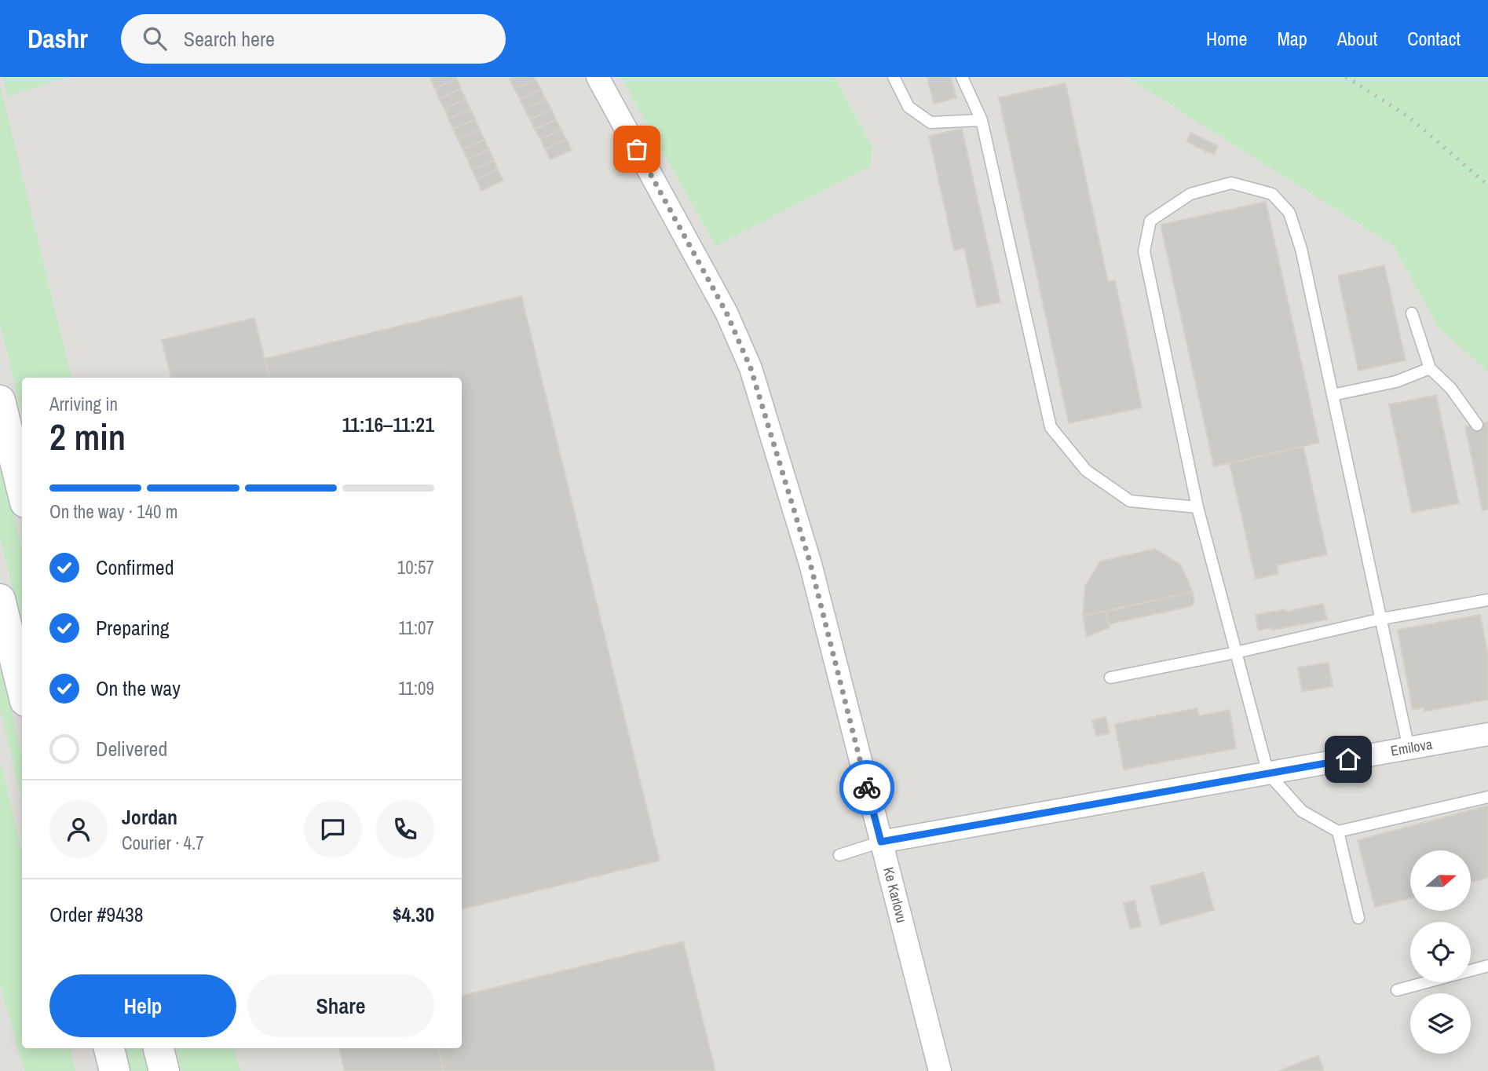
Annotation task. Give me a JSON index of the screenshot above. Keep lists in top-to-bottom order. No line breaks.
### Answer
{"streets":{"street":["Emilova","Ke Karlovu"]},"crossings":[["Emilova","Ke Karlovu"]],"north":"right","page":{"header":"Dashr","search":"Search here","nav":["Home","Map","About","Contact"],"heading":["2 min","Arriving in","11:16–11:21"],"panel":["Jordan","Courier · 4.7","Order #9438","$4.30"],"bar":"On the way · 140 m","list":[["Confirmed","10:57"],["Preparing","11:07"],["On the way","11:09"],"Delivered"],"buttons":["Help","Share"]}}
